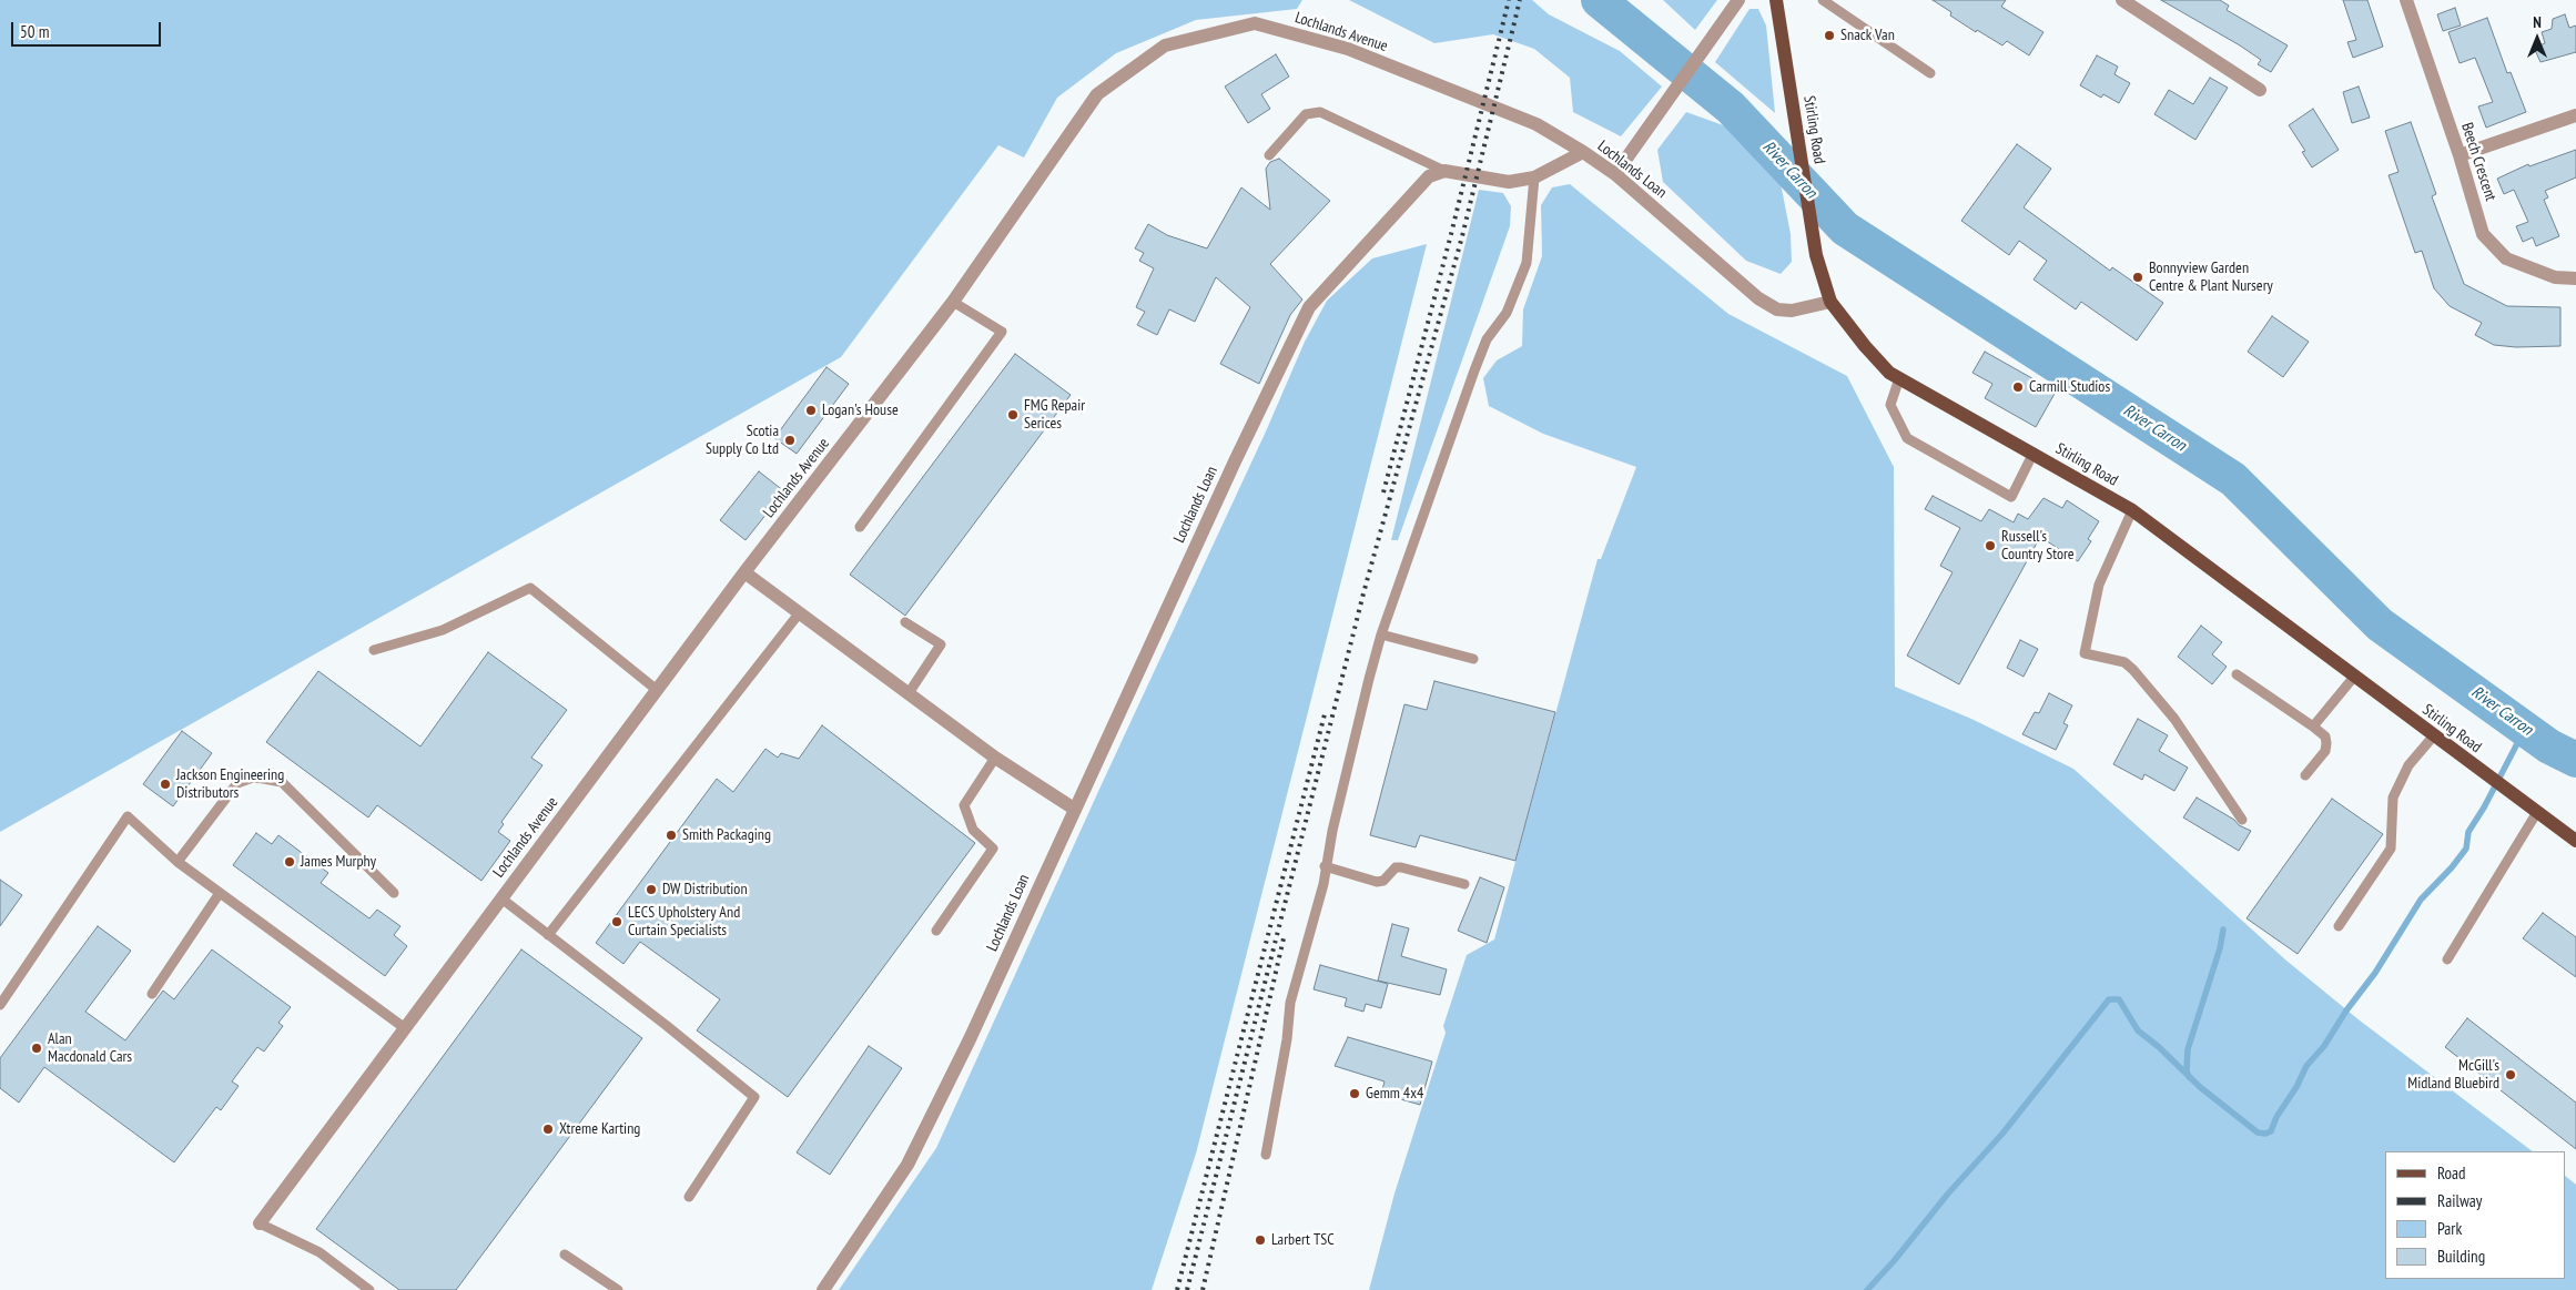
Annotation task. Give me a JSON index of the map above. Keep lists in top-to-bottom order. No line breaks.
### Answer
{"streets":{"main road":["Stirling Road"],"street":["Lochlands Avenue","Beech Crescent","Lochlands Loan"]},"crossings":[["Lochlands Avenue","Lochlands Loan"],["Stirling Road","Lochlands Loan"]],"water":["River Carron"],"places":["Snack Van","Bonnyview Garden Centre & Plant Nursery","Carmill Studios","Logan's House","FMG Repair Serices","Scotia Supply Co Ltd","Russell's Country Store","Jackson Engineering Distributors","Smith Packaging","James Murphy","DW Distribution","LECS Upholstery And Curtain Specialists","Alan Macdonald Cars","McGill's Midland Bluebird","Gemm 4x4","Xtreme Karting","Larbert TSC"],"legend":["Road","Railway","Park","Building"],"scale_bar":"50 m","north":"top"}
